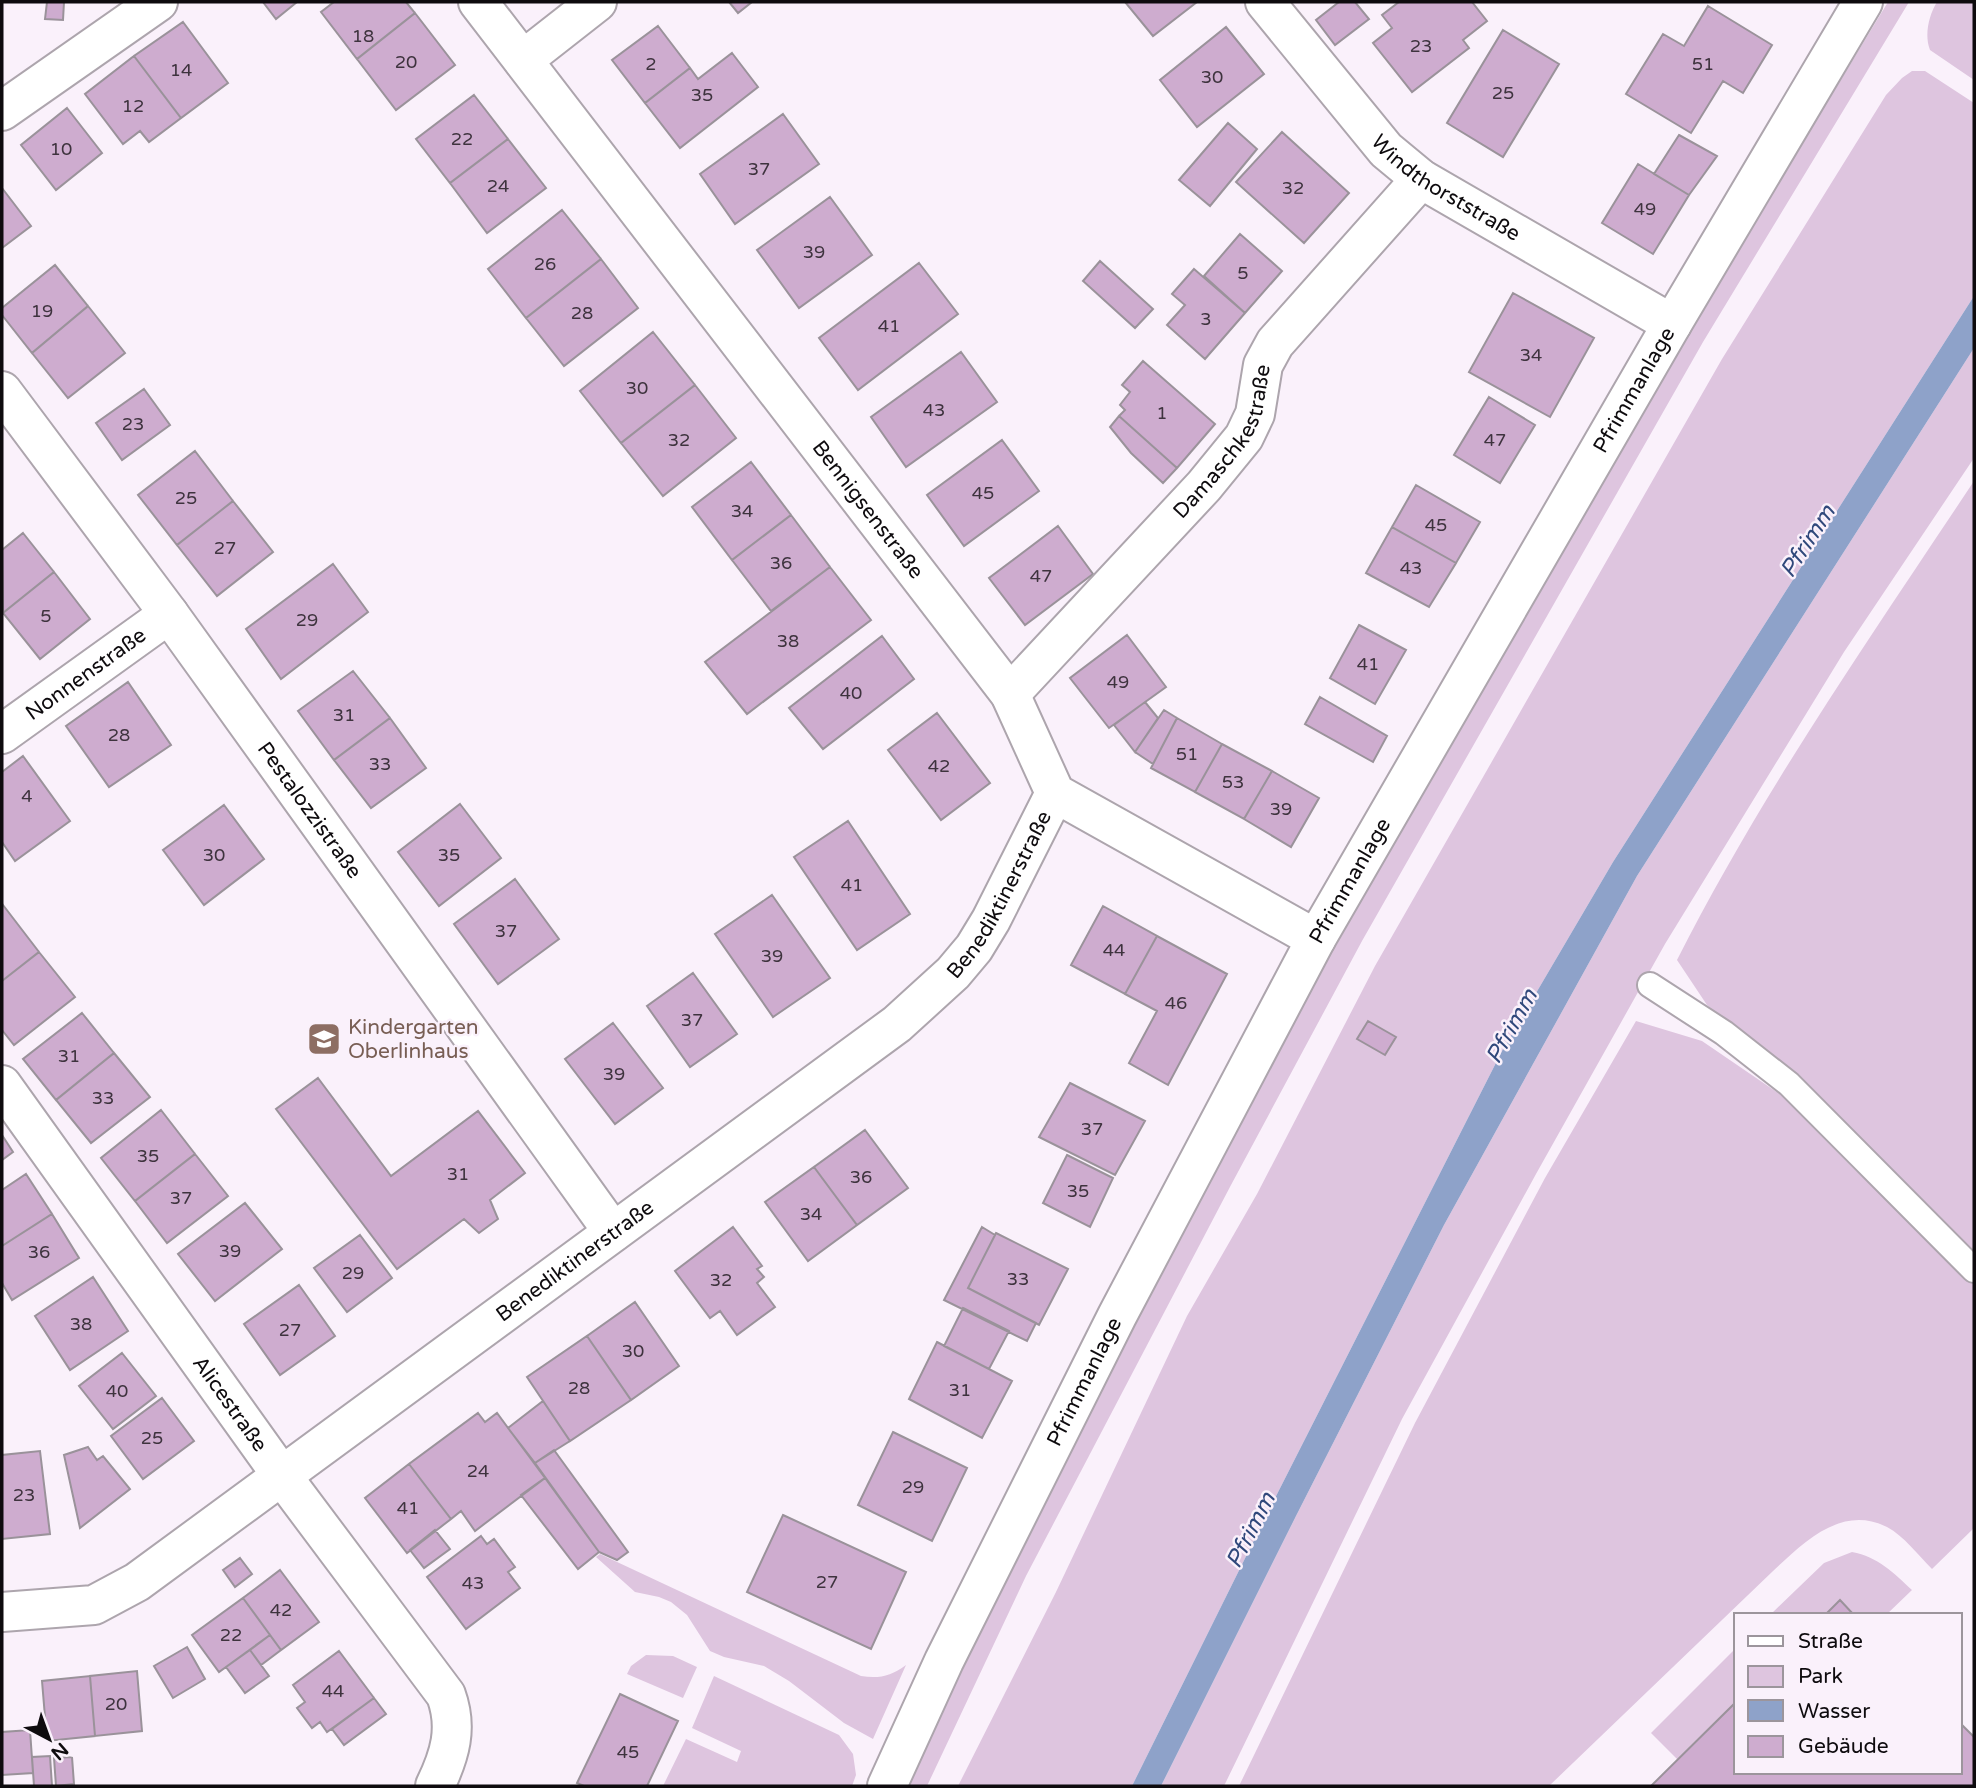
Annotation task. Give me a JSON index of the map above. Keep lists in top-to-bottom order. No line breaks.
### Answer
{"streets":{"street":["Windthorststraße","Pfrimmanlage","Damaschkestraße","Bennigsenstraße","Nonnenstraße","Pestalozzistraße","Benediktinerstraße","Alicestraße"]},"crossings":[["Windthorststraße","Pfrimmanlage"],["Windthorststraße","Damaschkestraße"],["Damaschkestraße","Bennigsenstraße"],["Bennigsenstraße","Benediktinerstraße"],["Nonnenstraße","Pestalozzistraße"],["Pestalozzistraße","Benediktinerstraße"],["Benediktinerstraße","Alicestraße"]],"water":["Pfrimm"],"places":{"school or university":["Kindergarten Oberlinhaus"]},"house_numbers":["18","23","20","2","51","14","30","25","35","12","22","10","37","24","32","49","39","26","5","19","28","3","41","34","30","43","1","23","32","47","45","25","34","45","27","36","43","47","5","29","38","41","49","40","31","28","51","33","42","53","4","39","30","35","41","37","44","39","46","37","31","39","33","37","35","31","36","35","37","34","39","36","29","33","32","38","27","30","28","31","40","25","24","29","23","41","27","43","42","22","44","20","45"],"legend":["Straße","Park","Wasser","Gebäude"],"north":"bottom right"}
